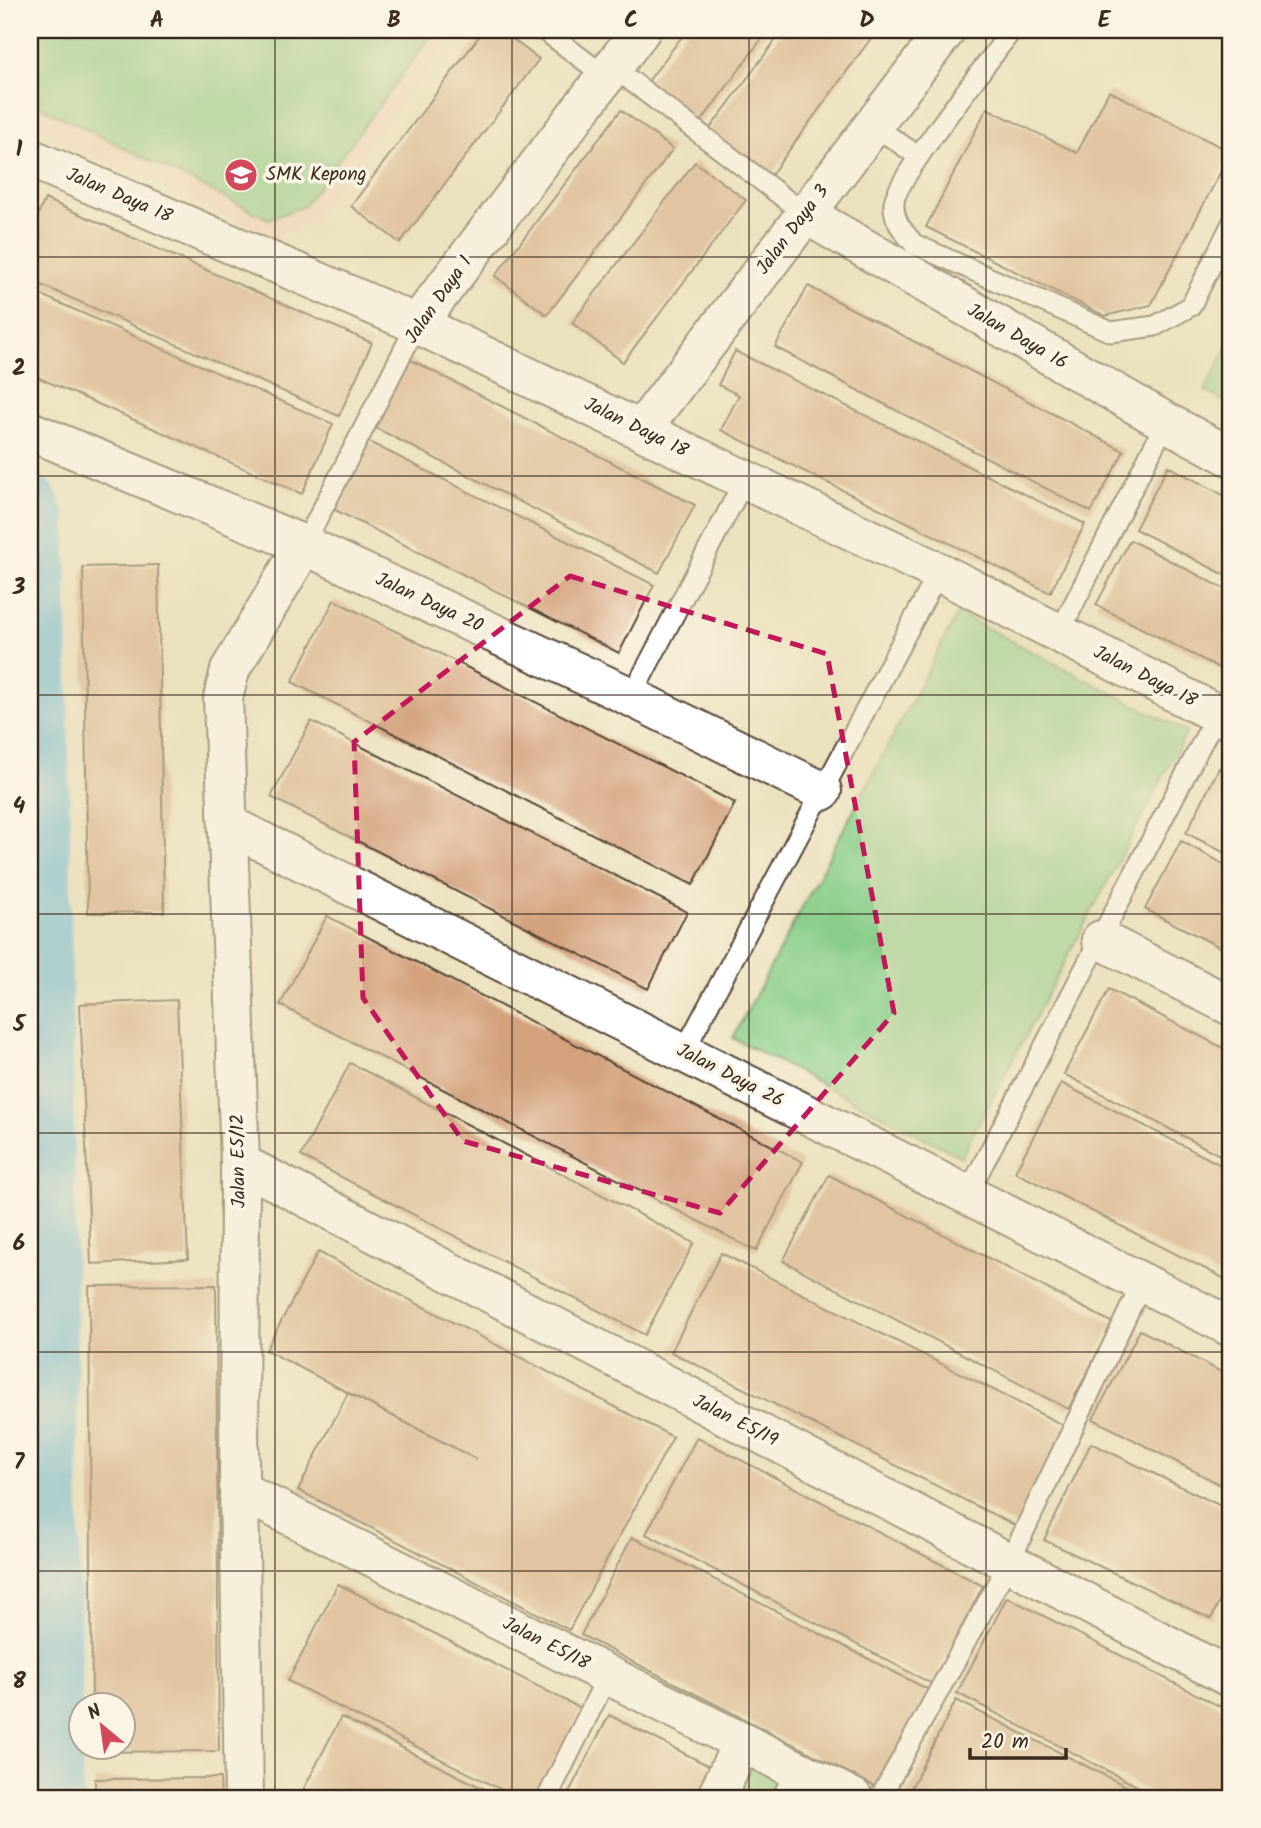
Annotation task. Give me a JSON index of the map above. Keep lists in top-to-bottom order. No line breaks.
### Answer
{"streets":{"street":["Jalan Daya 18","Jalan Daya 3","Jalan Daya 1","Jalan Daya 16","Jalan Daya 20","Jalan Daya 26","Jalan E5/12","Jalan E5/19","Jalan E5/18"]},"crossings":[["Jalan Daya 18","Jalan Daya 3"],["Jalan Daya 18","Jalan Daya 1"],["Jalan Daya 3","Jalan Daya 16"],["Jalan Daya 1","Jalan Daya 20"],["Jalan Daya 1","Jalan E5/12"],["Jalan Daya 20","Jalan E5/12"],["Jalan Daya 26","Jalan E5/12"],["Jalan E5/12","Jalan E5/19"],["Jalan E5/12","Jalan E5/18"]],"places":{"school or university":["SMK Kepong"]},"scale_bar":"20 m","north":"top left","grid":{"columns":["A","B","C","D","E"],"rows":["1","2","3","4","5","6","7","8"]}}
